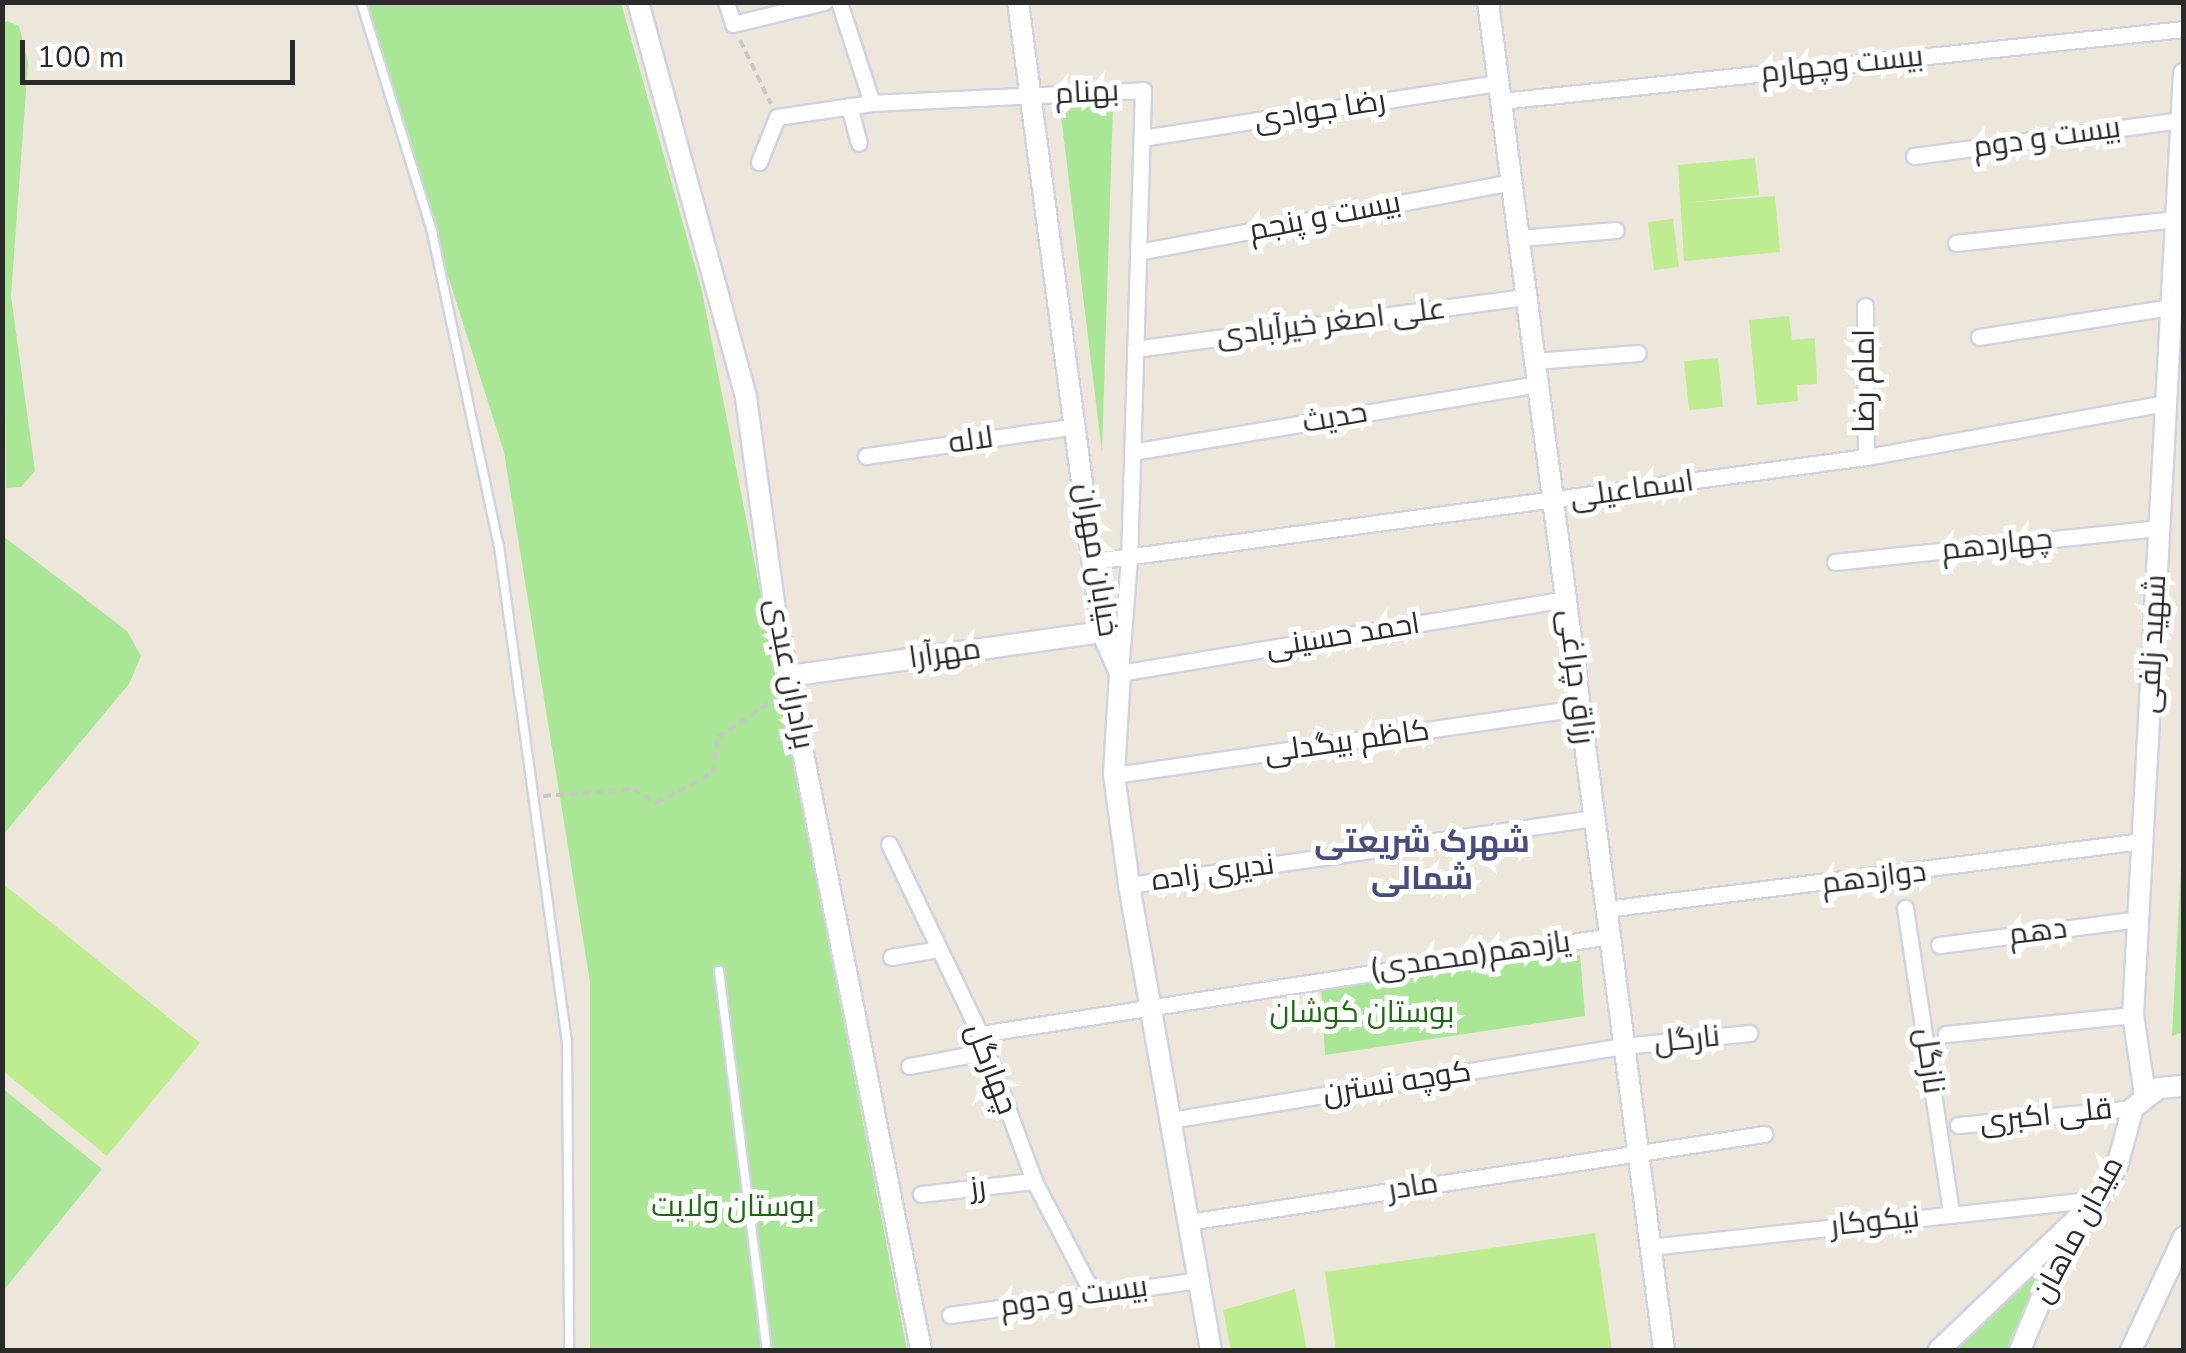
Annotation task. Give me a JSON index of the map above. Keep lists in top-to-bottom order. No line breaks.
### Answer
{"streets":{"main road":["خیابان مهران","شهید زلفی","مهرآرا","برادران عبدی","رزاق چراغی","میدان ماهان"],"street":["بیست وچهارم","بهنام","رضا جوادی","بیست و دوم","بیست و پنجم","علی اصغر خیرآبادی","امام رضا","حدیث","لاله","اسماعیلی","چهاردهم","احمد حسینی","کاظم بیگدلی","ندیری زاده","دوازدهم","دهم","یازدهم(محمدی)","نارگل","نازگل","چهارگل","کوچه نسترن","قلی اکبری","مادر","رز","نیکوکار"]},"crossings":[["بیست وچهارم","رضا جوادی"],["بیست وچهارم","رزاق چراغی"],["بهنام","رضا جوادی"],["بهنام","خیابان مهران"],["رضا جوادی","رزاق چراغی"],["بیست و دوم","خیابان مهران"],["بیست و دوم","شهید زلفی"],["بیست و دوم","چهارگل"],["بیست و پنجم","رزاق چراغی"],["علی اصغر خیرآبادی","رزاق چراغی"],["امام رضا","اسماعیلی"],["حدیث","رزاق چراغی"],["لاله","خیابان مهران"],["اسماعیلی","خیابان مهران"],["اسماعیلی","شهید زلفی"],["اسماعیلی","رزاق چراغی"],["چهاردهم","شهید زلفی"],["خیابان مهران","احمد حسینی"],["خیابان مهران","مهرآرا"],["خیابان مهران","کاظم بیگدلی"],["خیابان مهران","ندیری زاده"],["خیابان مهران","یازدهم(محمدی)"],["خیابان مهران","کوچه نسترن"],["خیابان مهران","مادر"],["احمد حسینی","رزاق چراغی"],["شهید زلفی","دوازدهم"],["شهید زلفی","دهم"],["شهید زلفی","قلی اکبری"],["شهید زلفی","میدان ماهان"],["مهرآرا","برادران عبدی"],["رزاق چراغی","کاظم بیگدلی"],["رزاق چراغی","ندیری زاده"],["رزاق چراغی","دوازدهم"],["رزاق چراغی","یازدهم(محمدی)"],["رزاق چراغی","نارگل"],["رزاق چراغی","کوچه نسترن"],["رزاق چراغی","مادر"],["رزاق چراغی","نیکوکار"],["نارگل","کوچه نسترن"],["نازگل","نیکوکار"],["چهارگل","رز"],["قلی اکبری","میدان ماهان"],["نیکوکار","میدان ماهان"]],"districts":["شهرک شریعتی شمالی"],"parks":["بوستان کوشان","بوستان ولایت"],"scale_bar":"100 m"}
